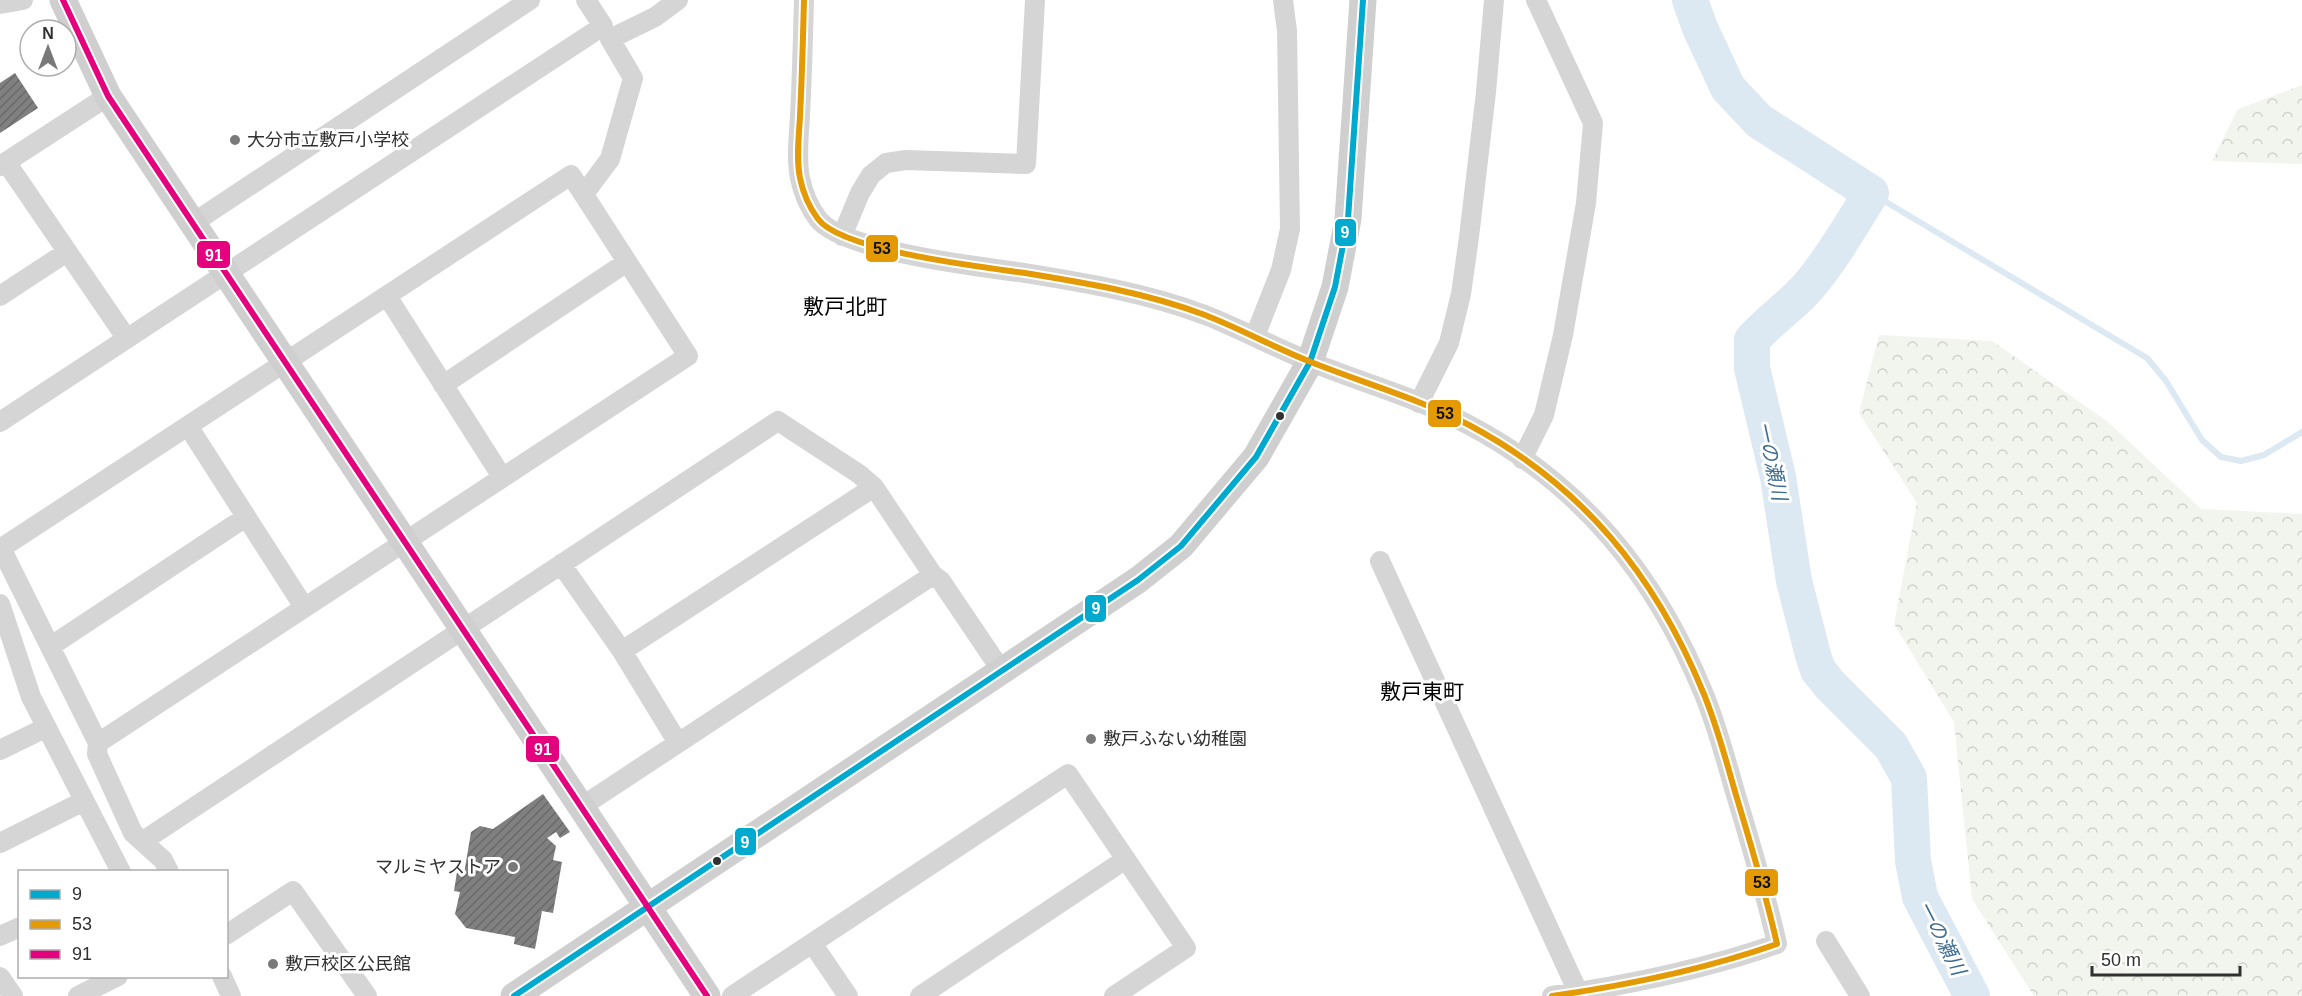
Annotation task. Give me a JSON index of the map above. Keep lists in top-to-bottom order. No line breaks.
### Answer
{"districts":["敷戸北町","敷戸東町"],"water":["一の瀬川"],"places":["大分市立敷戸小学校","敷戸ふない幼稚園","マルミヤストア","敷戸校区公民館"],"lines":["transit line 9","transit line 53","transit line 91"],"legend":["9","53","91"],"scale_bar":"50 m","north":"top"}
